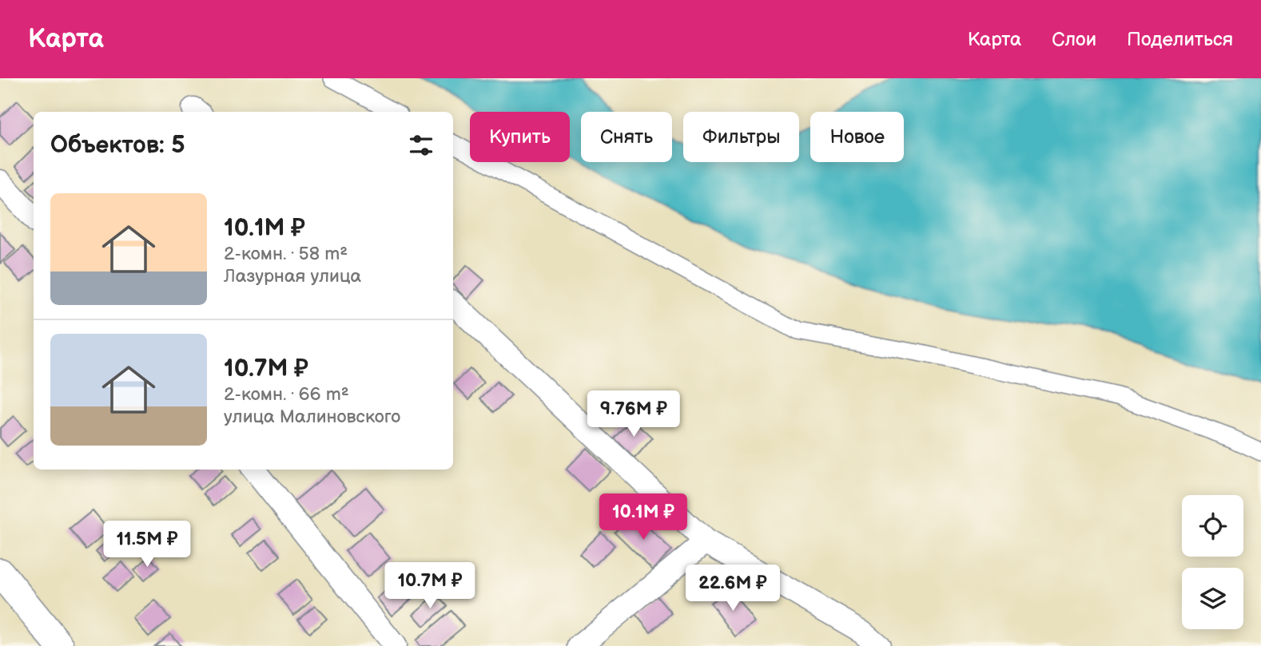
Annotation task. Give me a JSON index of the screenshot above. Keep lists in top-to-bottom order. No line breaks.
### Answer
{"page":{"header":"Карта","nav":["Карта","Слои","Поделиться"],"chip":["Купить","Снять","Фильтры","Новое"],"heading":"Объектов: 5","list":[{"name":"10.1M ₽","note":"2-комн. · 58 m² · Лазурная улица"},{"name":"10.7M ₽","note":"2-комн. · 66 m² · улица Малиновского"}],"price":["9.76M ₽","10.1M ₽","11.5M ₽","10.7M ₽","22.6M ₽"]}}
